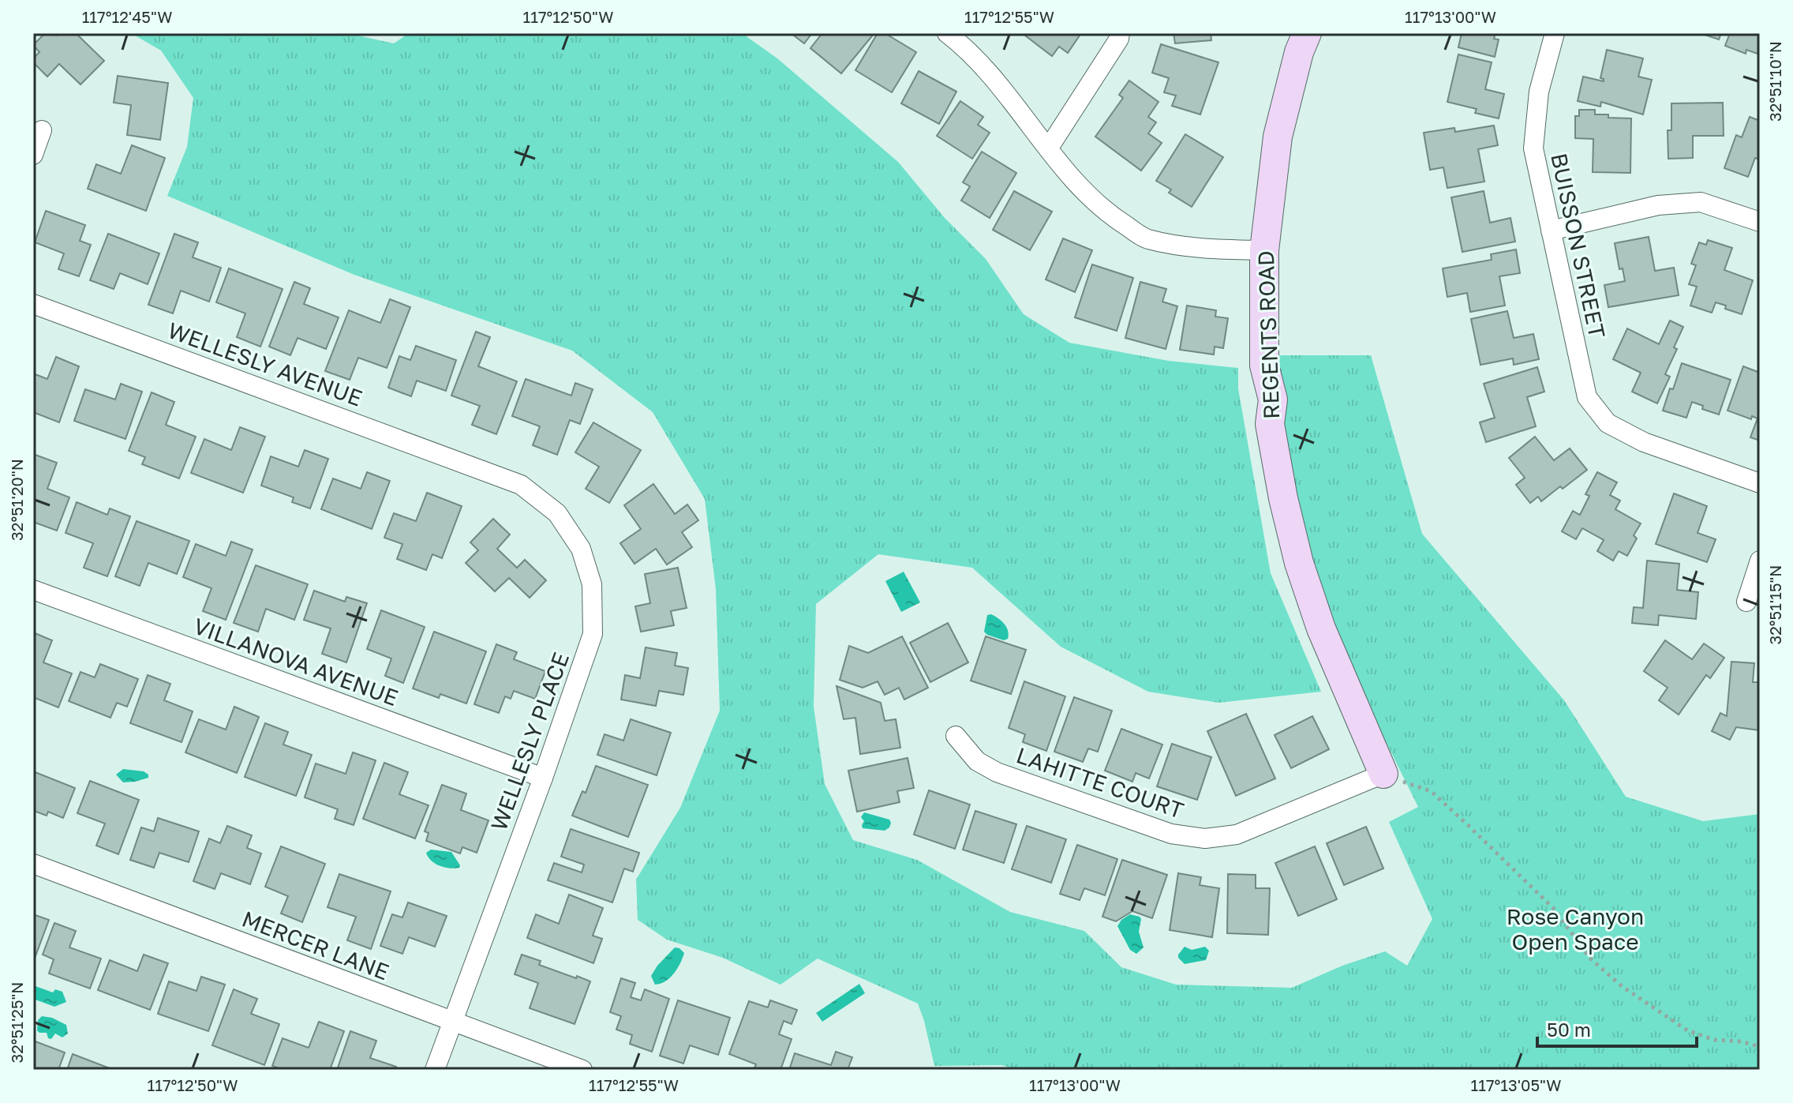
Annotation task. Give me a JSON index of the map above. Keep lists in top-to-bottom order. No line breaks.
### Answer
{"streets":{"street":["BUISSON STREET","REGENTS ROAD","WELLESLY AVENUE","VILLANOVA AVENUE","WELLESLY PLACE","LAHITTE COURT","MERCER LANE"]},"crossings":[["REGENTS ROAD","LAHITTE COURT"],["WELLESLY AVENUE","WELLESLY PLACE"],["VILLANOVA AVENUE","WELLESLY PLACE"],["WELLESLY PLACE","MERCER LANE"]],"parks":["Rose Canyon Open Space"],"scale_bar":"50 m","coordinates":["117°12'45\"W","117°12'50\"W","117°12'55\"W","117°13'00\"W","32°51'10\"N","32°51'20\"N","32°51'15\"N","32°51'25\"N","117°13'05\"W"]}
